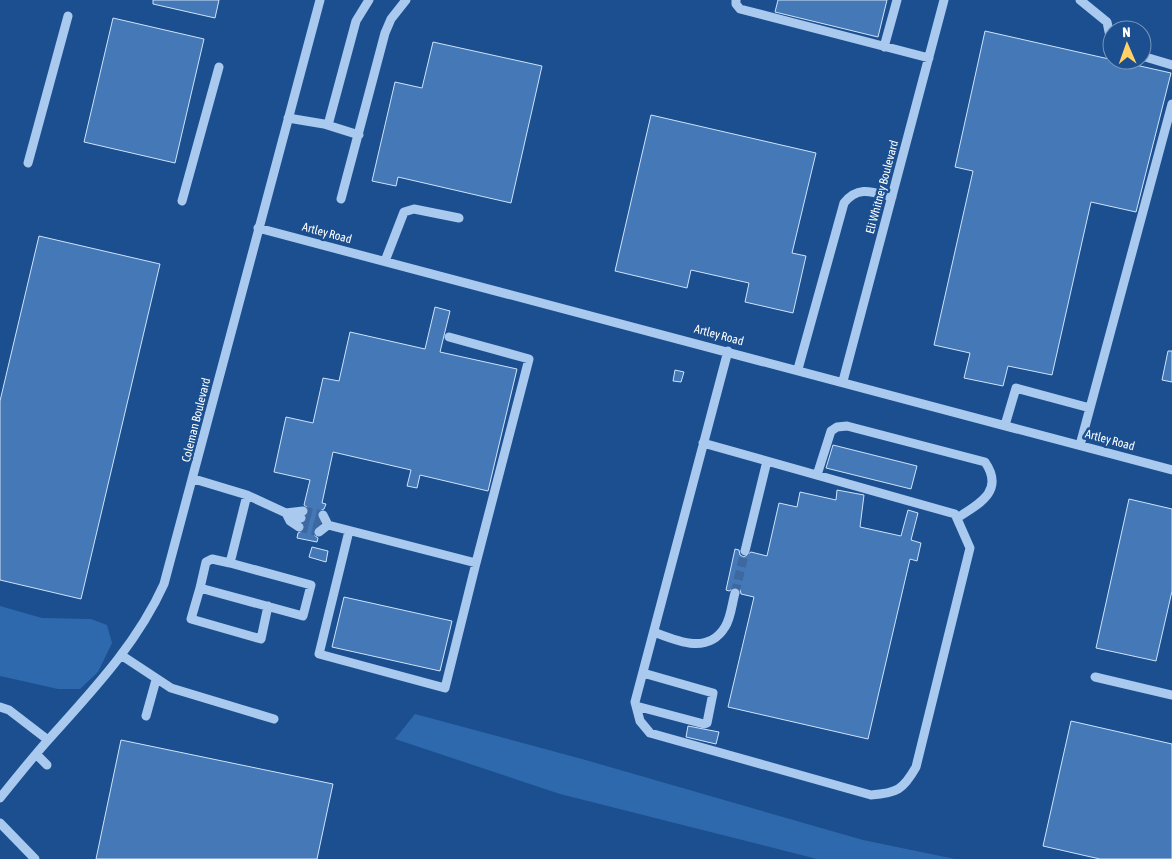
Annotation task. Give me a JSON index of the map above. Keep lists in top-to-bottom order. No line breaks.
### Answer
{"streets":{"street":["Eli Whitney Boulevard","Artley Road","Coleman Boulevard"]},"crossings":[["Eli Whitney Boulevard","Artley Road"],["Artley Road","Coleman Boulevard"]],"north":"top"}
